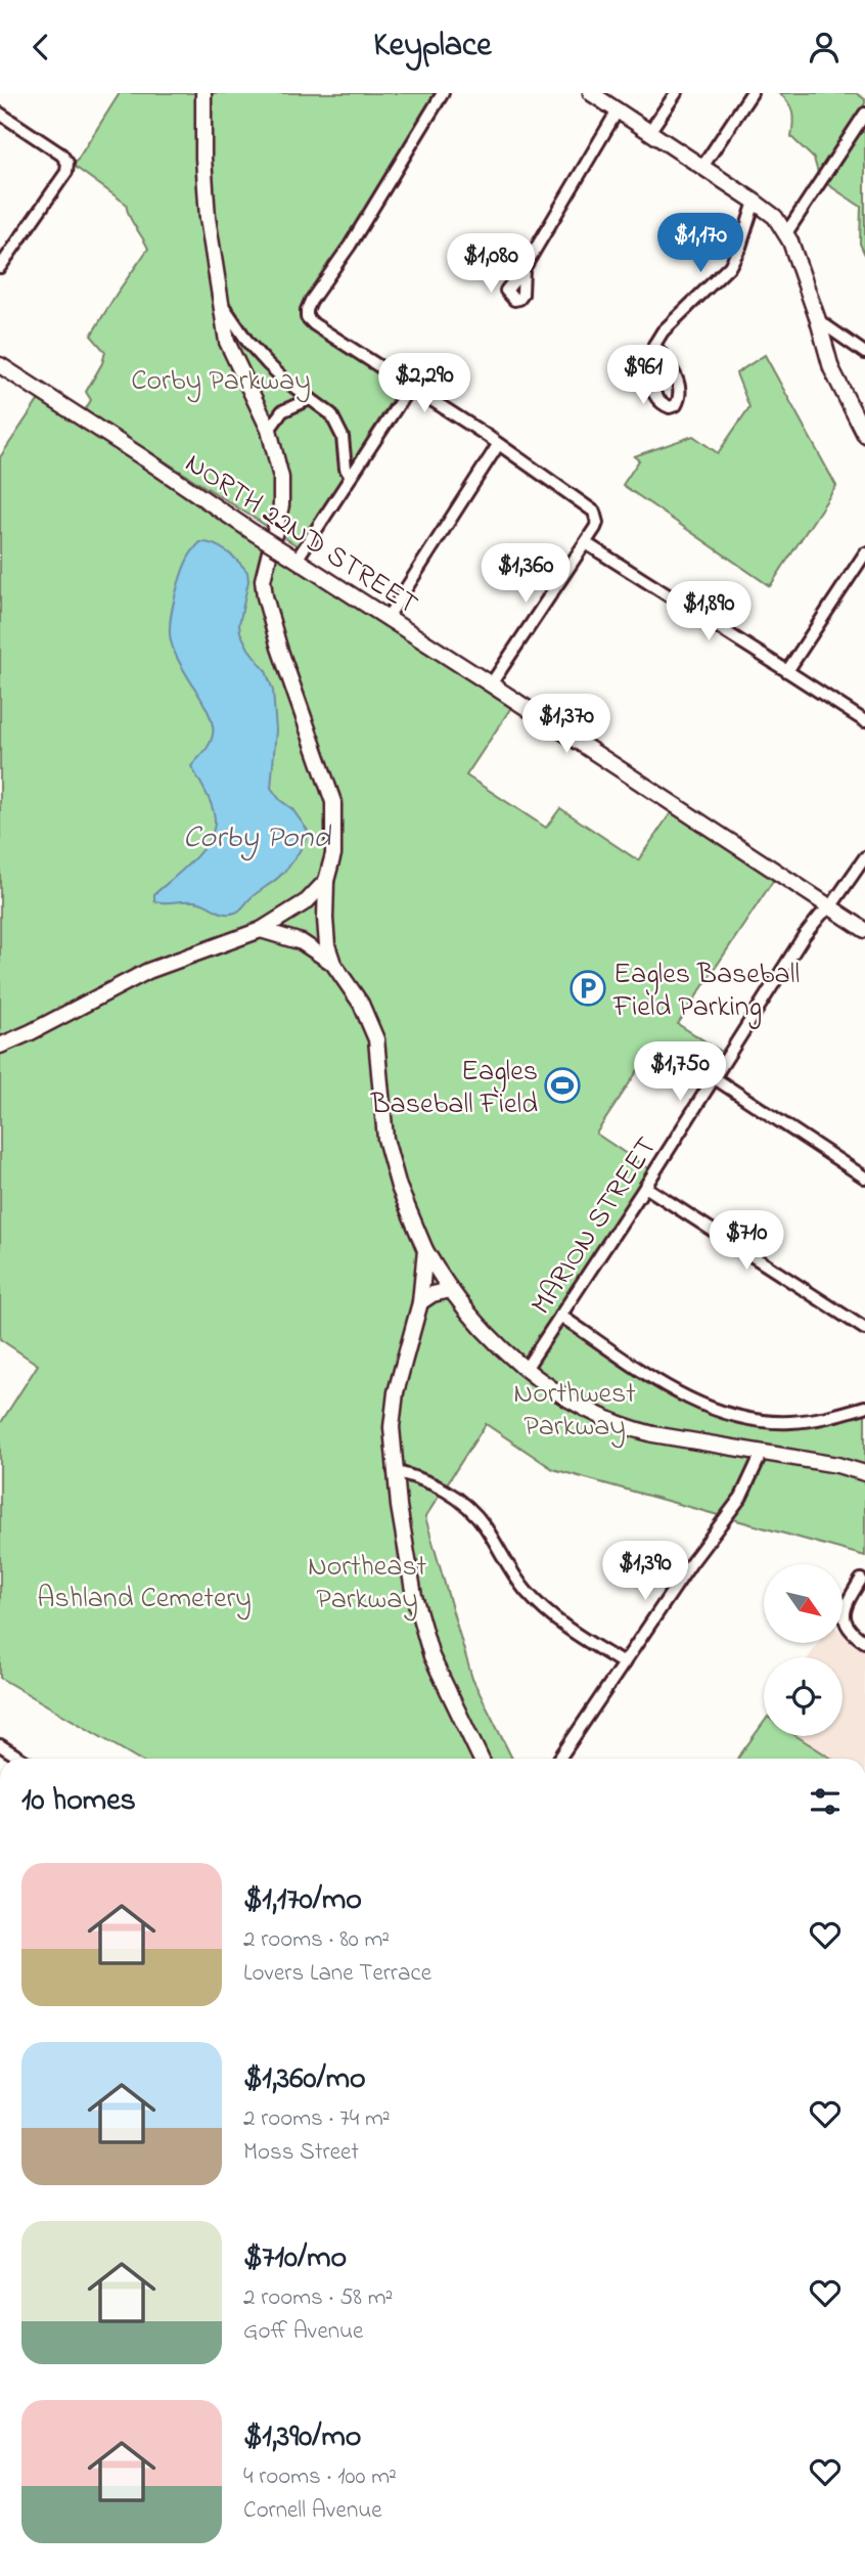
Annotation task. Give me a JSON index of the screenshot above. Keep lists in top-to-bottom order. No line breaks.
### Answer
{"streets":{"street":["NORTH 22ND STREET","MARION STREET"]},"crossings":[["NORTH 22ND STREET","MARION STREET"]],"water":["Corby Pond"],"parks":["Corby Parkway","Northwest Parkway","Northeast Parkway","Ashland Cemetery"],"places":{"parking":["Eagles Baseball Field Parking"],"sports":["Eagles Baseball Field"]},"north":"bottom right","page":{"header":"Keyplace","price":["$1,170","$1,080","$961","$2,290","$1,360","$1,890","$1,370","$1,750","$710","$1,390"],"heading":"10 homes","list":[{"name":"$1,170/mo","note":"2 rooms · 80 m² · Lovers Lane Terrace"},{"name":"$1,360/mo","note":"2 rooms · 74 m² · Moss Street"},{"name":"$710/mo","note":"2 rooms · 58 m² · Goff Avenue"},{"name":"$1,390/mo","note":"4 rooms · 100 m² · Cornell Avenue"}]}}
